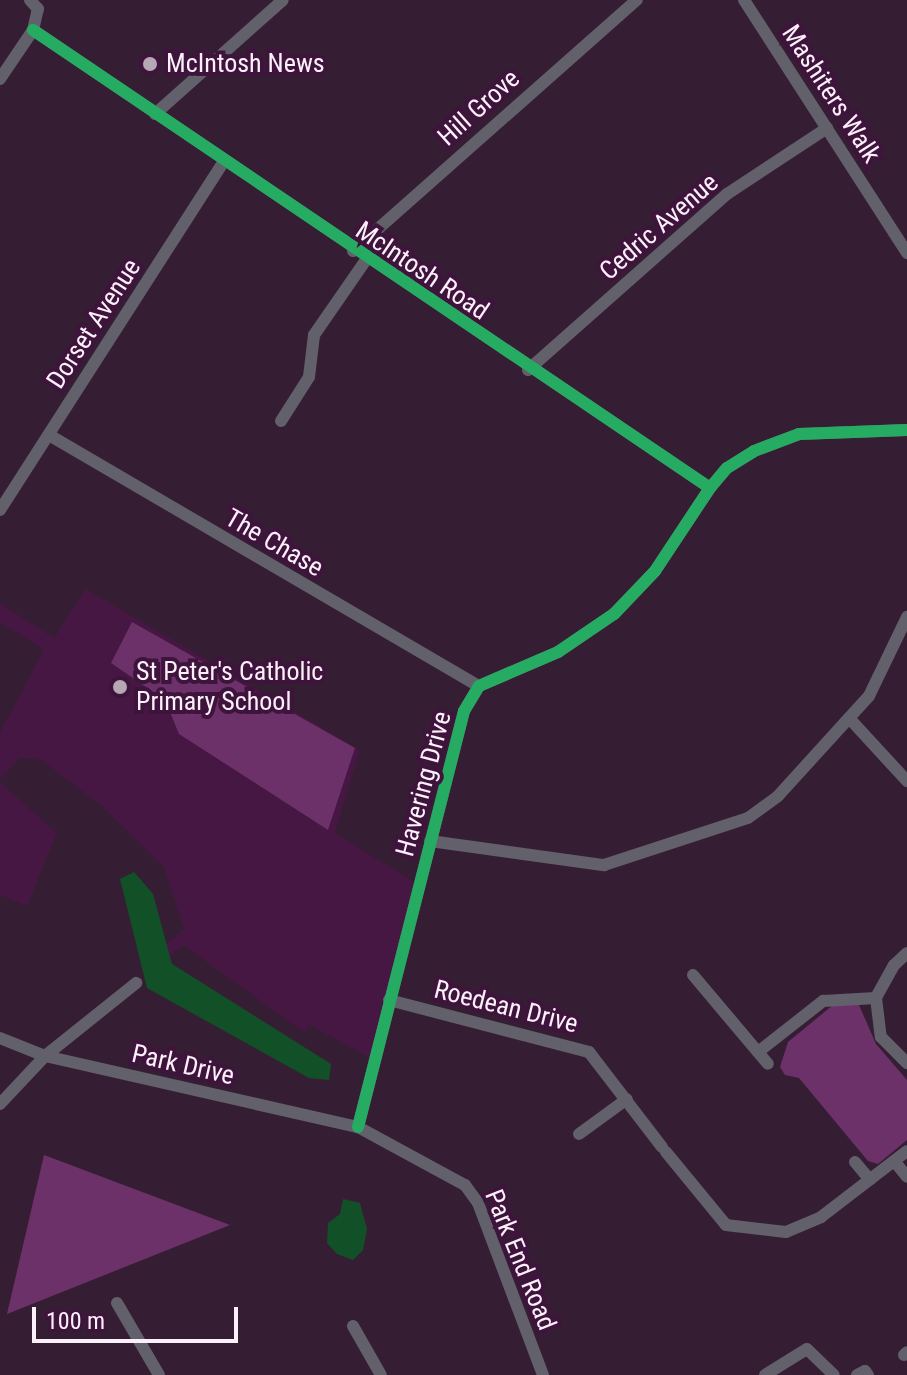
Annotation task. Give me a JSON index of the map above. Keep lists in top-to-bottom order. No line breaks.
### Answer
{"streets":{"street":["Mashiters Walk","Hill Grove","Cedric Avenue","McIntosh Road","Dorset Avenue","The Chase","Havering Drive","Roedean Drive","Park Drive","Park End Road"]},"crossings":[["Mashiters Walk","Cedric Avenue"],["Hill Grove","McIntosh Road"],["Cedric Avenue","McIntosh Road"],["McIntosh Road","Dorset Avenue"],["McIntosh Road","Havering Drive"],["Dorset Avenue","The Chase"],["The Chase","Havering Drive"],["Havering Drive","Roedean Drive"],["Havering Drive","Park Drive"],["Havering Drive","Park End Road"],["Park Drive","Park End Road"]],"places":["McIntosh News","St Peter's Catholic Primary School"],"scale_bar":"100 m"}
